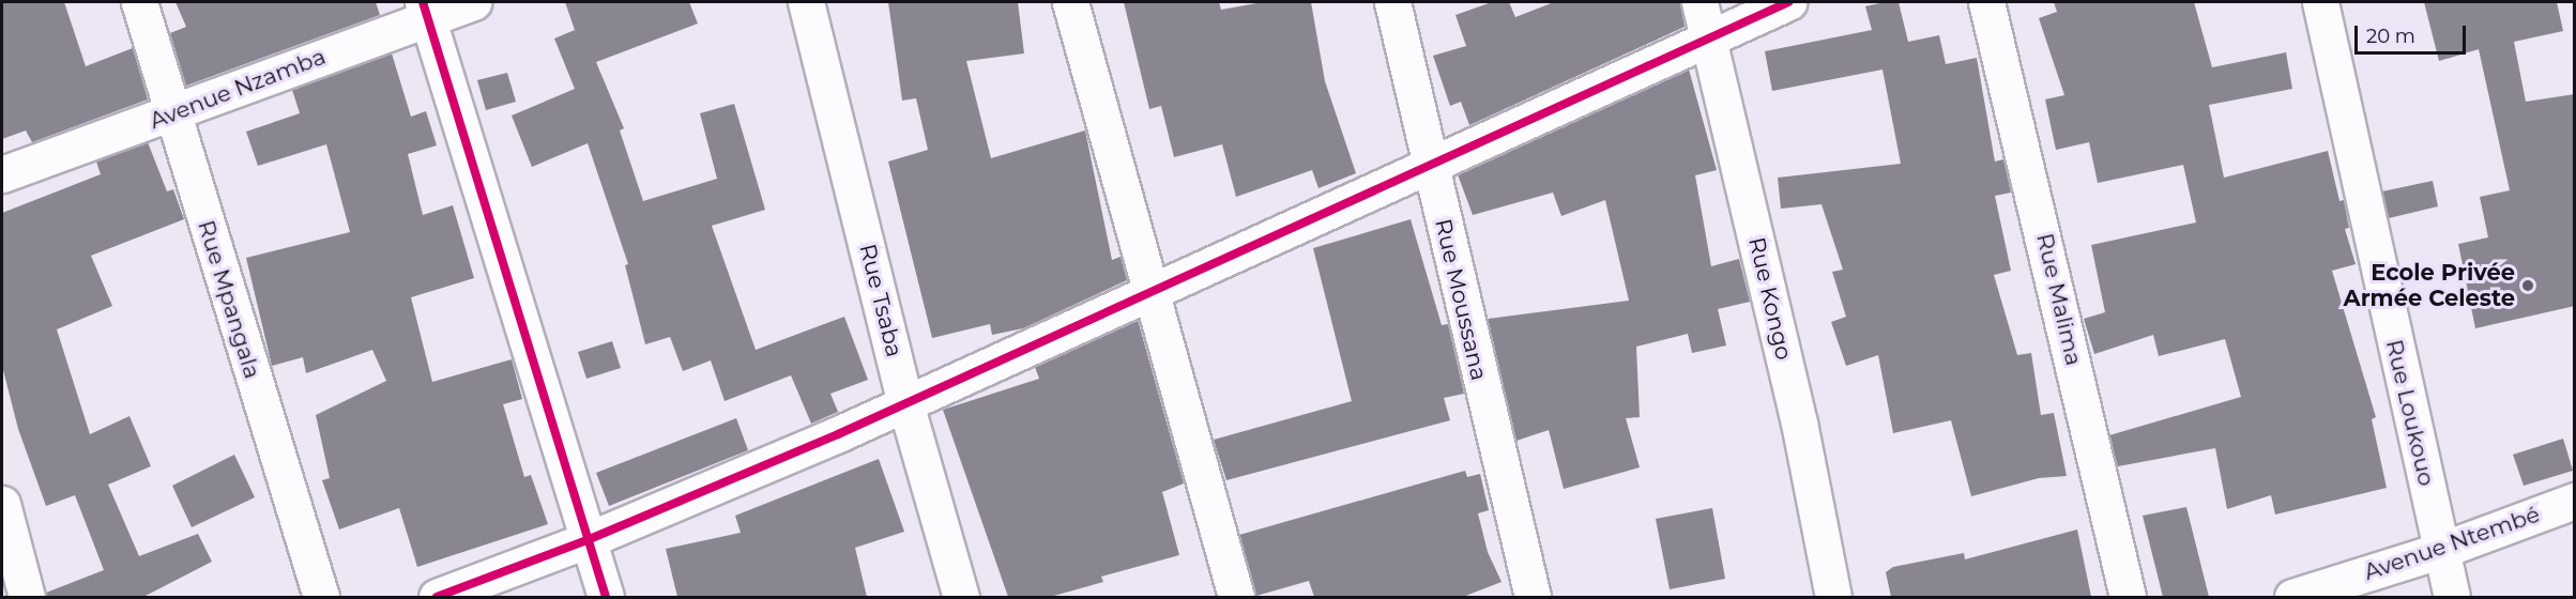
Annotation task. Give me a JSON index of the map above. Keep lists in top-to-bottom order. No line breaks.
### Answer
{"streets":{"street":["Avenue Nzamba","Rue Kongo","Rue Mpangala","Rue Moussana","Rue Malima","Rue Tsaba","Rue Loukouo","Avenue Ntembé"]},"crossings":[["Avenue Nzamba","Rue Mpangala"],["Rue Loukouo","Avenue Ntembé"]],"places":["Ecole Privée Armée Celeste"],"scale_bar":"20 m"}
